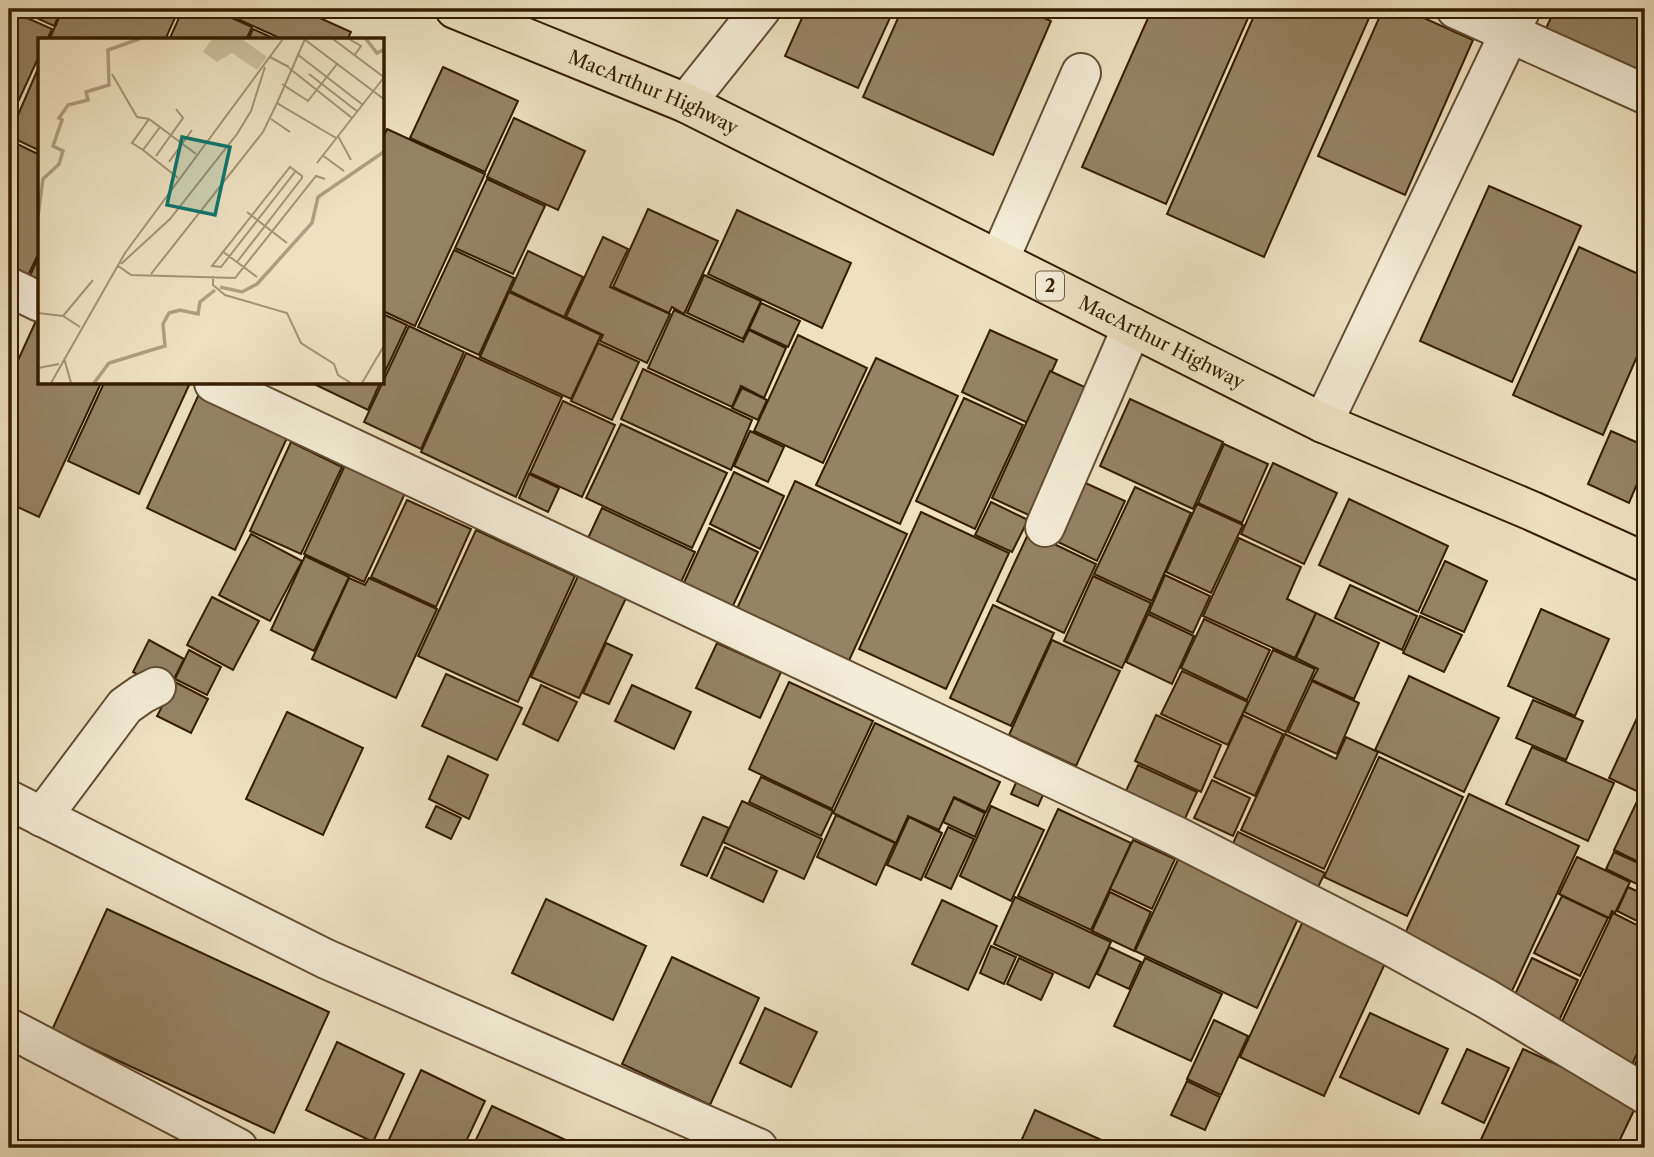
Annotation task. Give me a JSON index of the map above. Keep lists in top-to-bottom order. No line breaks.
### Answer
{"streets":{"highway":["MacArthur Highway","2"]}}
